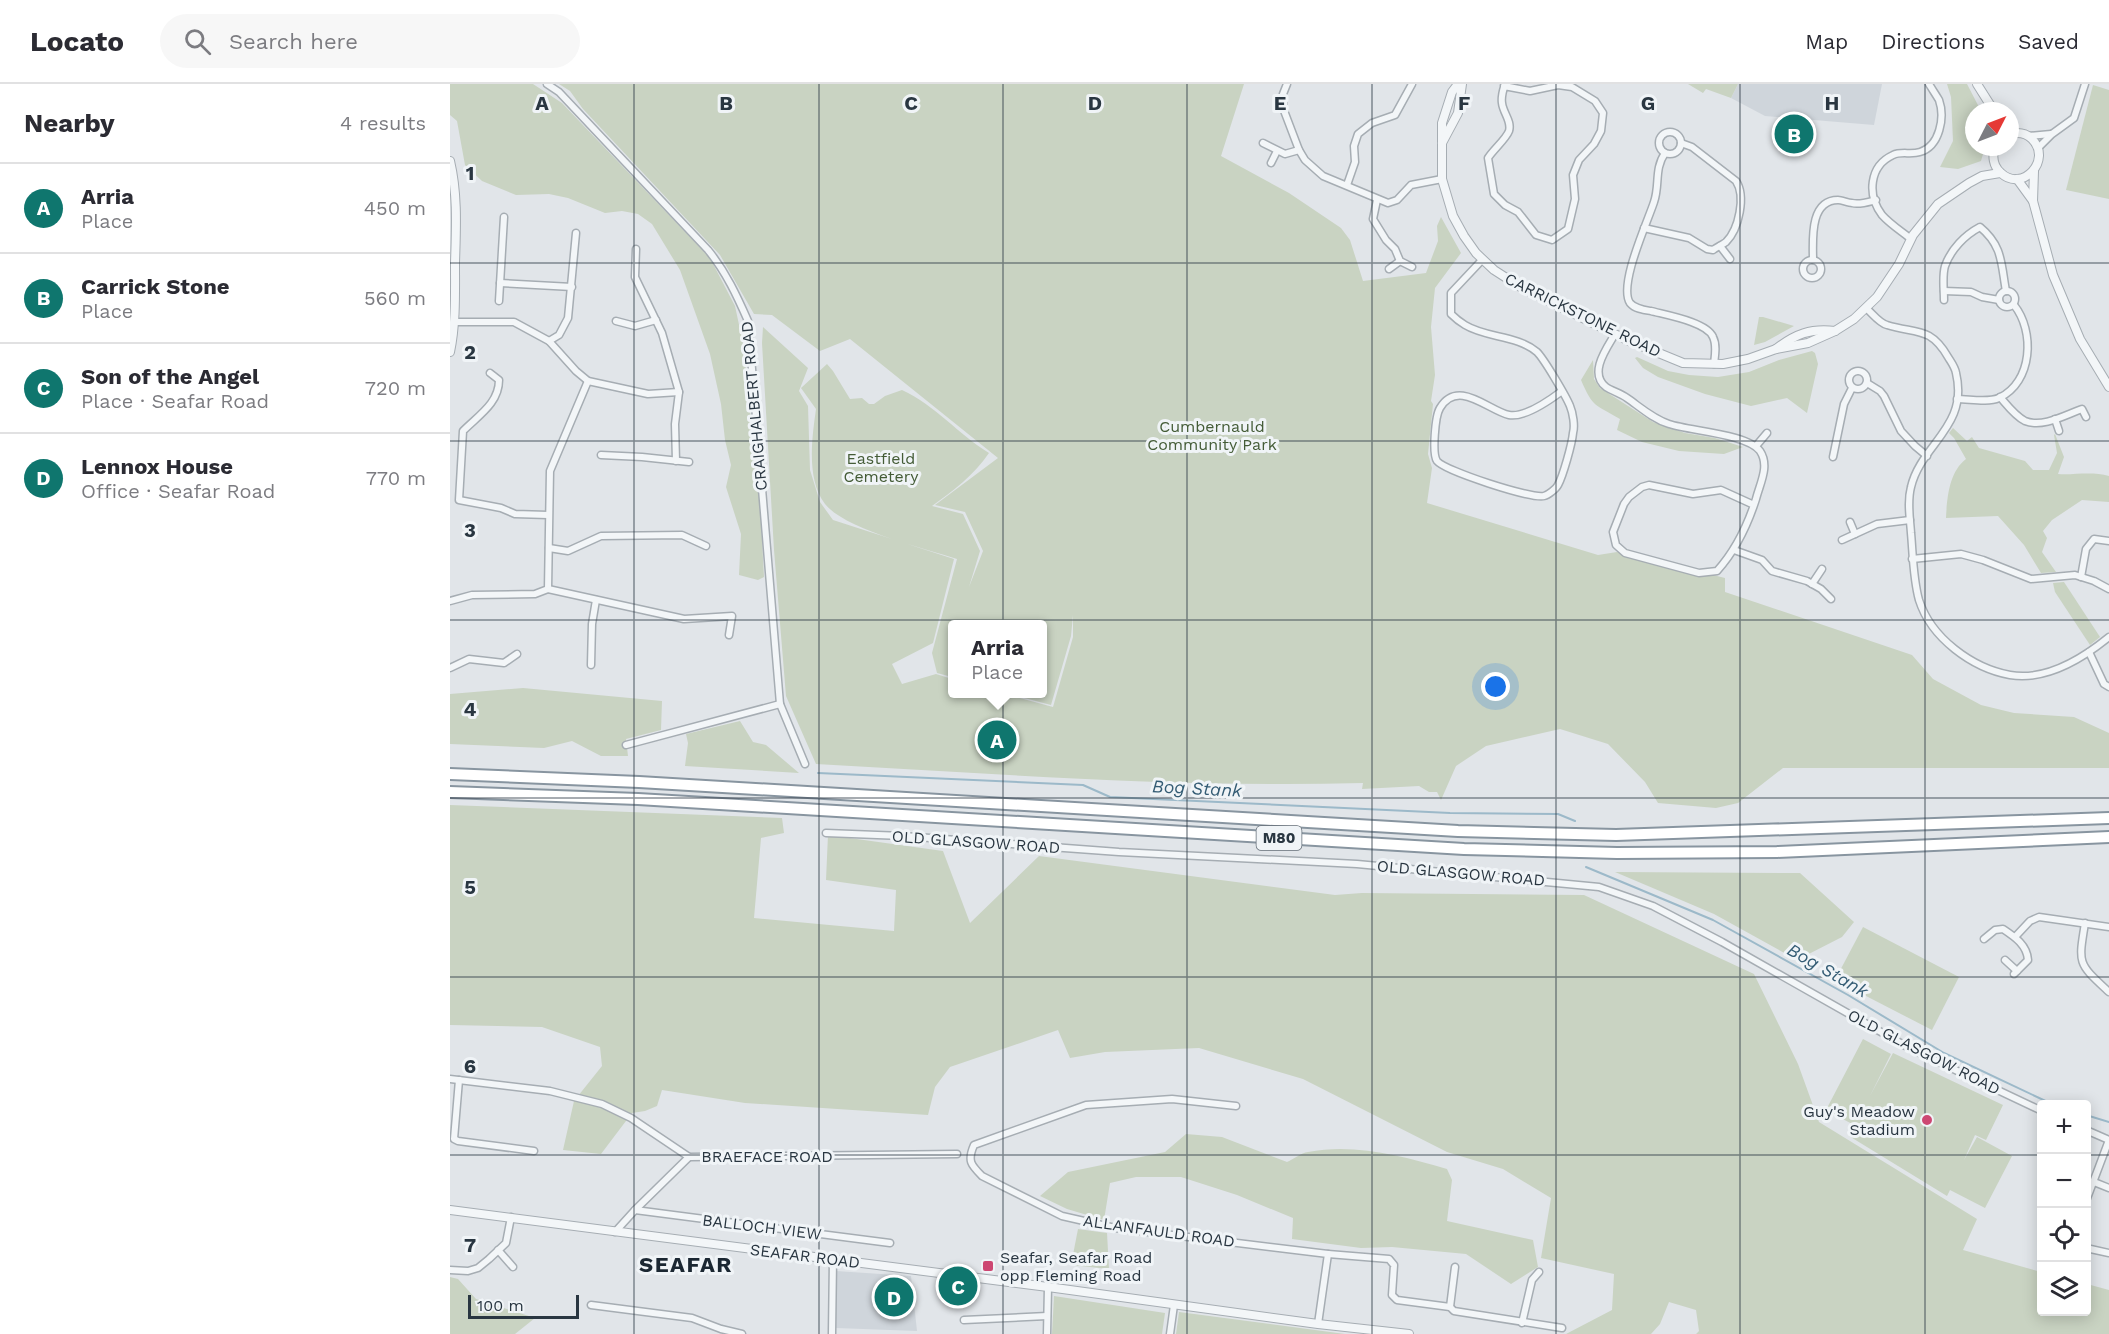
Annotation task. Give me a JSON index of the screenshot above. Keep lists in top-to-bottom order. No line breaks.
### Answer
{"streets":{"highway":["M80"],"street":["CARRICKSTONE ROAD","CRAIGHALBERT ROAD","OLD GLASGOW ROAD","BRAEFACE ROAD","BALLOCH VIEW","ALLANFAULD ROAD","SEAFAR ROAD"]},"districts":["SEAFAR"],"water":["Bog Stank"],"parks":["Cumbernauld Community Park","Eastfield Cemetery"],"places":{"other":["Guy's Meadow Stadium"],"transit":["Seafar, Seafar Road opp Fleming Road"]},"scale_bar":"100 m","north":"top right","page":{"header":"Locato","search":"Search here","nav":["Map","Directions","Saved"],"heading":["Nearby","4 results"],"pins":["B","A","C","D"],"list":[{"mark":"A","name":"Arria","note":"Place","value":"450 m"},{"mark":"B","name":"Carrick Stone","note":"Place","value":"560 m"},{"mark":"C","name":"Son of the Angel","note":"Place · Seafar Road","value":"720 m"},{"mark":"D","name":"Lennox House","note":"Office · Seafar Road","value":"770 m"}],"popup":["Arria","Place"],"map_buttons":["+","−"],"scale":"100 m"},"grid":{"columns":["A","B","C","D","E","F","G","H"],"rows":["1","2","3","4","5","6","7"]}}
